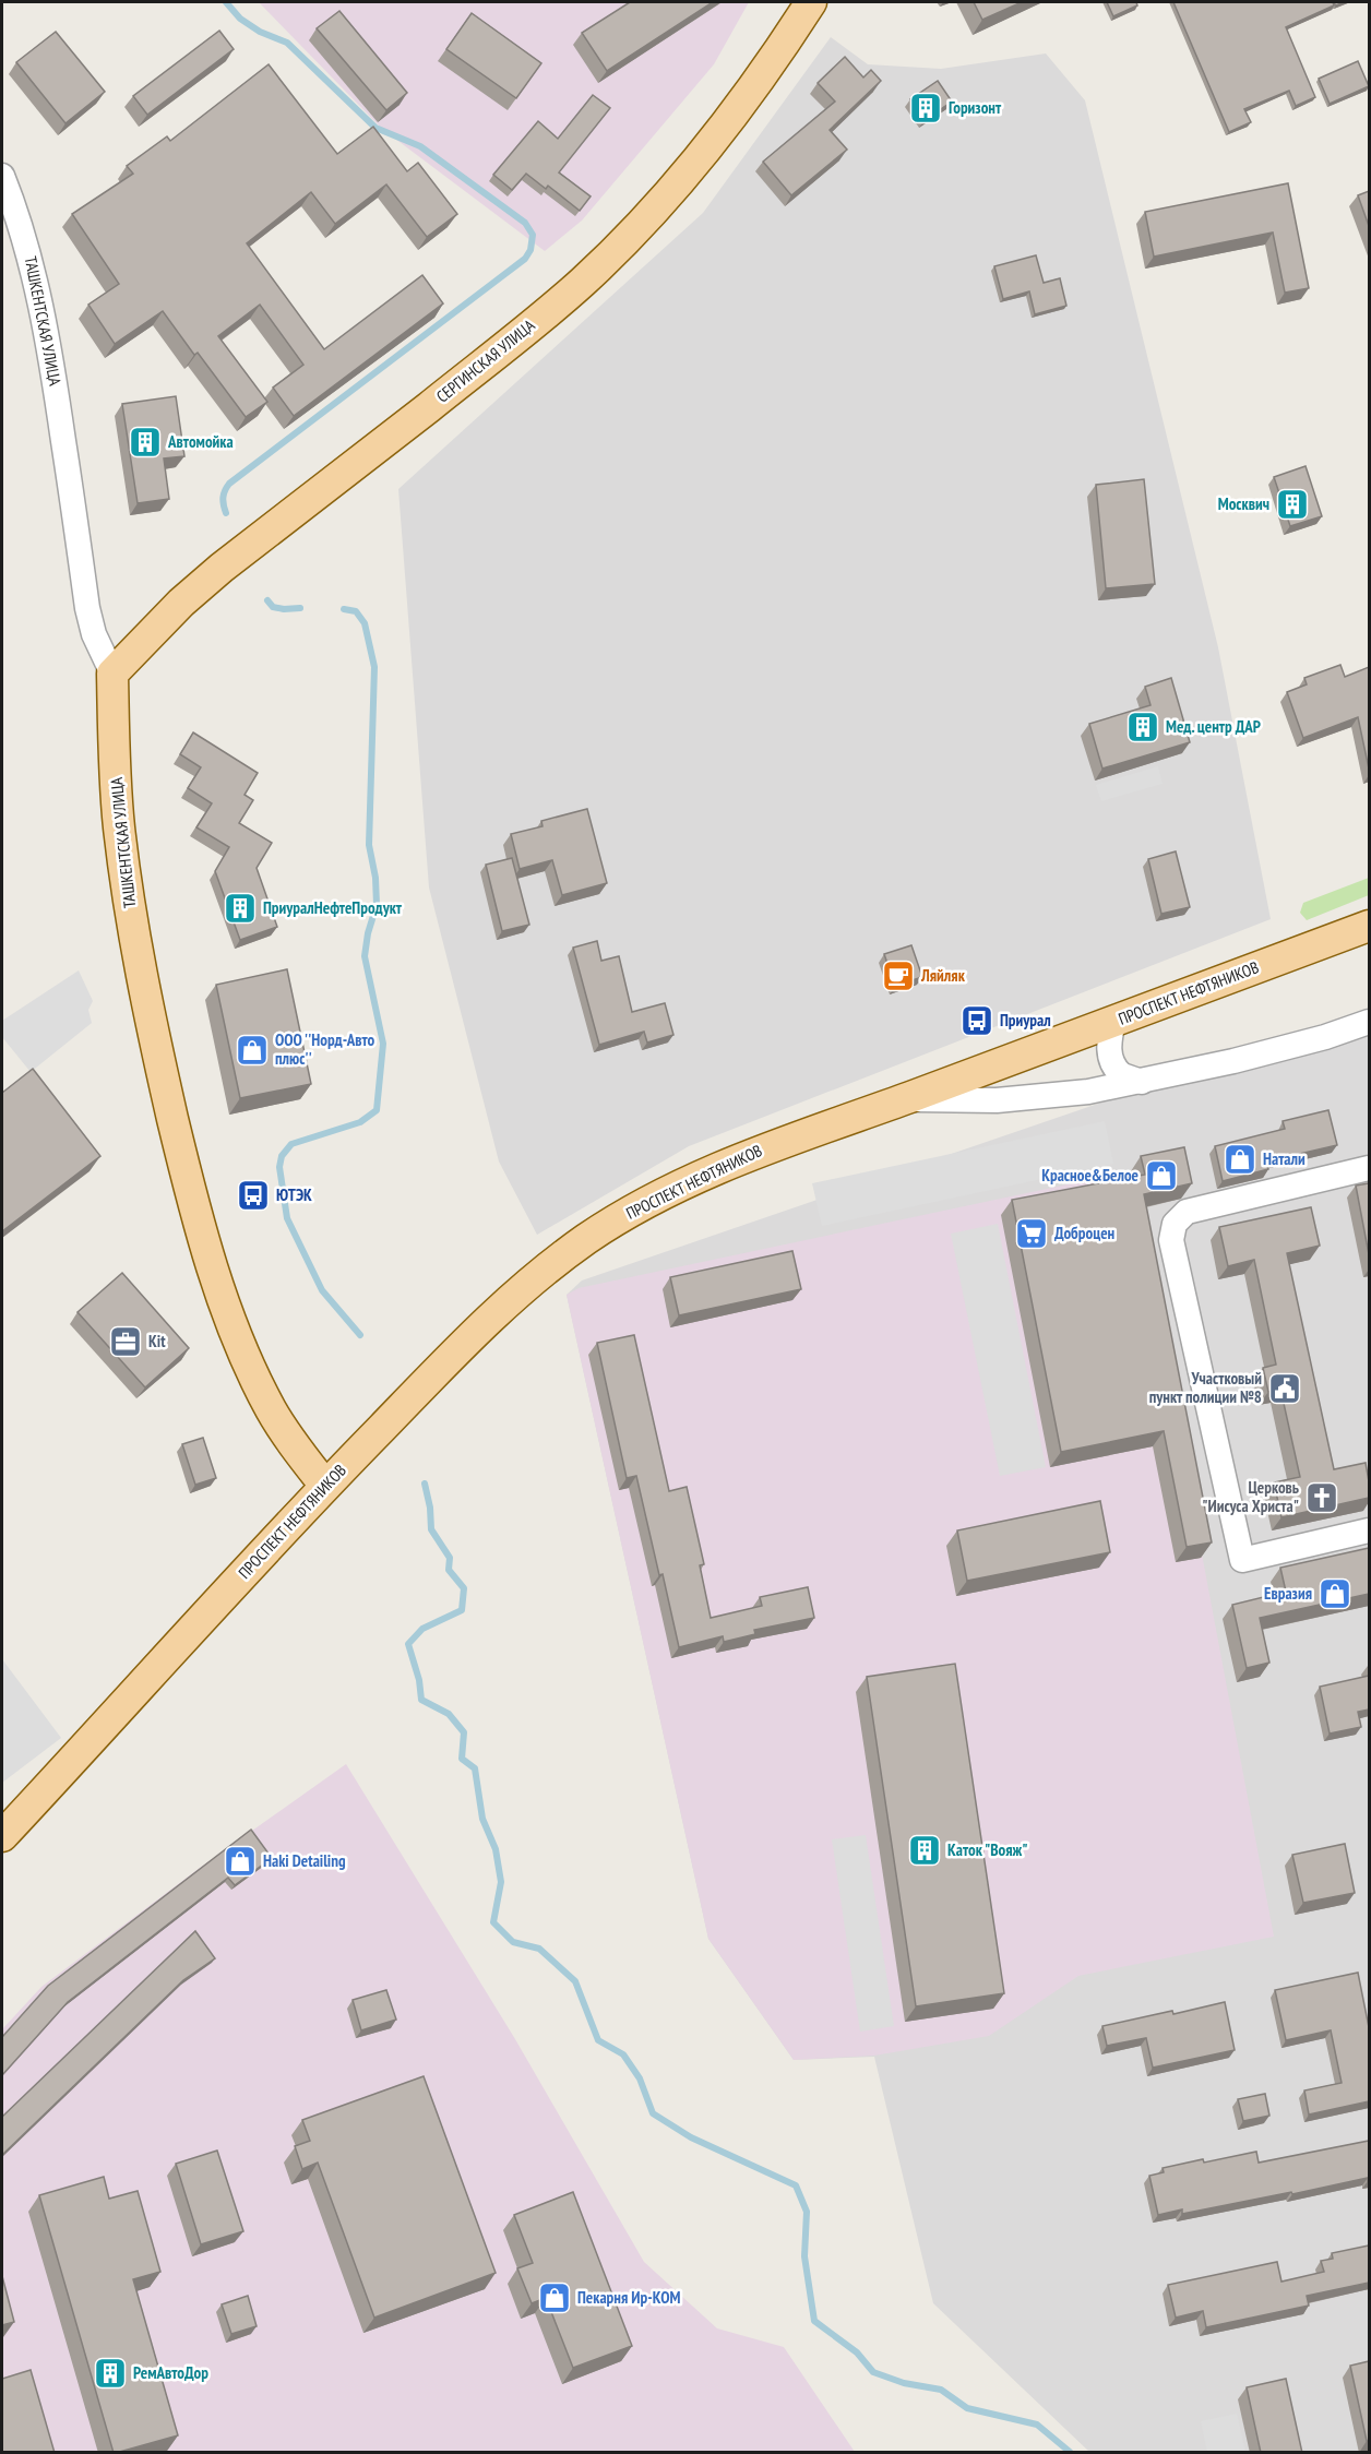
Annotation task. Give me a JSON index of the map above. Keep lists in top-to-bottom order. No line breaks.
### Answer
{"streets":{"main road":["ТАШКЕНТСКАЯ УЛИЦА","СЕРГИНСКАЯ УЛИЦА","ПРОСПЕКТ НЕФТЯНИКОВ"]},"crossings":[["ТАШКЕНТСКАЯ УЛИЦА","СЕРГИНСКАЯ УЛИЦА"],["ТАШКЕНТСКАЯ УЛИЦА","ПРОСПЕКТ НЕФТЯНИКОВ"]],"places":{"building":["Горизонт","Автомойка","Москвич","Мед. центр ДАР","ПриуралНефтеПродукт","Каток \"Вояж\"","РемАвтоДор"],"cafe":["Ляйляк"],"bus stop":["Приурал","ЮТЭК"],"shop":["ООО ''Норд-Авто плюс''","Натали","Красное&Белое","Евразия","Haki Detailing","Пекарня Ир-КОМ"],"supermarket":["Доброцен"],"office":["Kit"],"public building":["Участковый пункт полиции №8"],"church":["Церковь \"Иисуса Христа\""]}}
